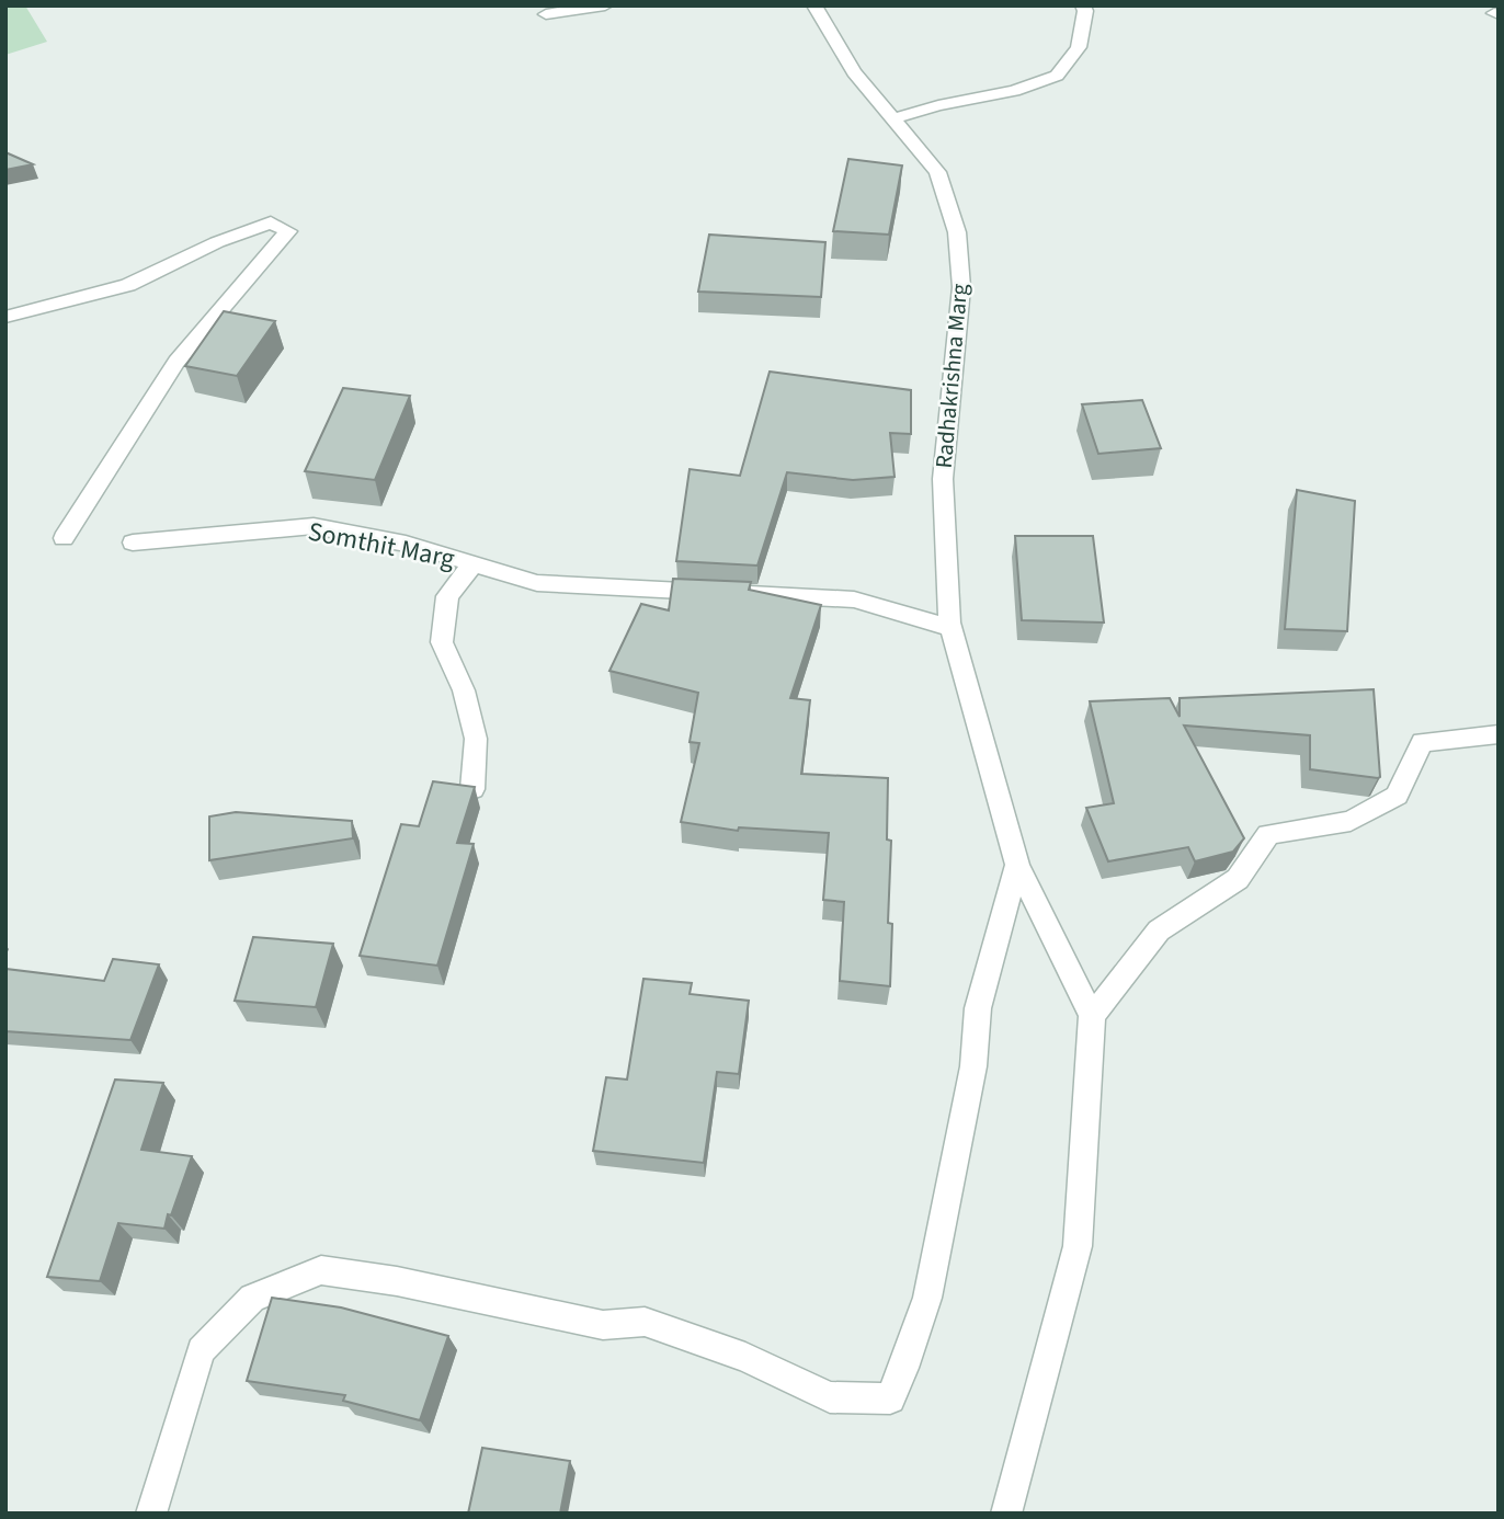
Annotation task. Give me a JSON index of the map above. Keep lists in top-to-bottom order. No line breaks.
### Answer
{"streets":{"street":["Radhakrishna Marg","Somthit Marg"]}}
